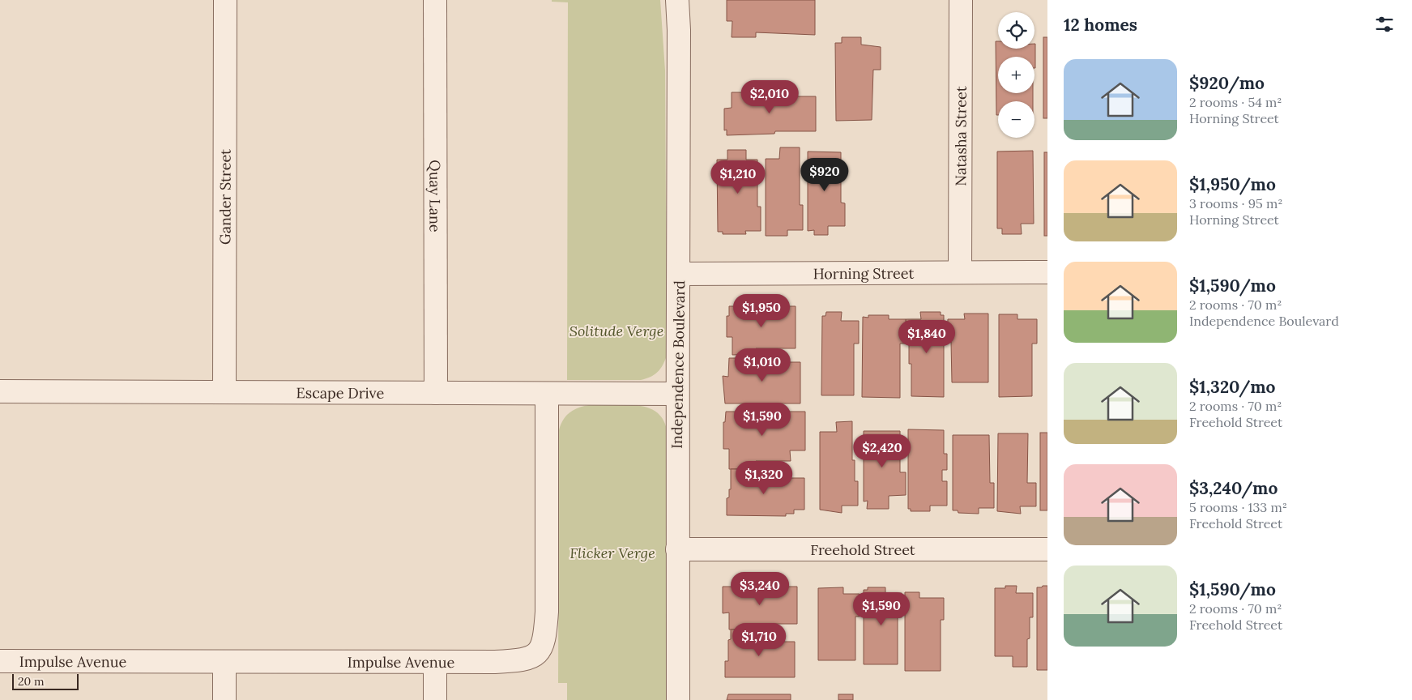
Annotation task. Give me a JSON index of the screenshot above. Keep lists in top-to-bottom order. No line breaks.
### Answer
{"streets":{"street":["Natasha Street","Gander Street","Quay Lane","Horning Street","Independence Boulevard","Escape Drive","Freehold Street","Impulse Avenue"]},"crossings":[["Natasha Street","Horning Street"],["Gander Street","Escape Drive"],["Quay Lane","Escape Drive"],["Horning Street","Independence Boulevard"],["Independence Boulevard","Escape Drive"],["Independence Boulevard","Freehold Street"],["Escape Drive","Impulse Avenue"]],"parks":["Solitude Verge","Flicker Verge"],"scale_bar":"20 m","page":{"heading":"12 homes","map_buttons":["+","−"],"list":[{"name":"$920/mo","note":"2 rooms · 54 m² · Horning Street"},{"name":"$1,950/mo","note":"3 rooms · 95 m² · Horning Street"},{"name":"$1,590/mo","note":"2 rooms · 70 m² · Independence Boulevard"},{"name":"$1,320/mo","note":"2 rooms · 70 m² · Freehold Street"},{"name":"$3,240/mo","note":"5 rooms · 133 m² · Freehold Street"},{"name":"$1,590/mo","note":"2 rooms · 70 m² · Freehold Street"}],"price":["$2,010","$920","$1,210","$1,950","$1,840","$1,010","$1,590","$2,420","$1,320","$3,240","$1,590","$1,710"],"scale":"20 m"}}
